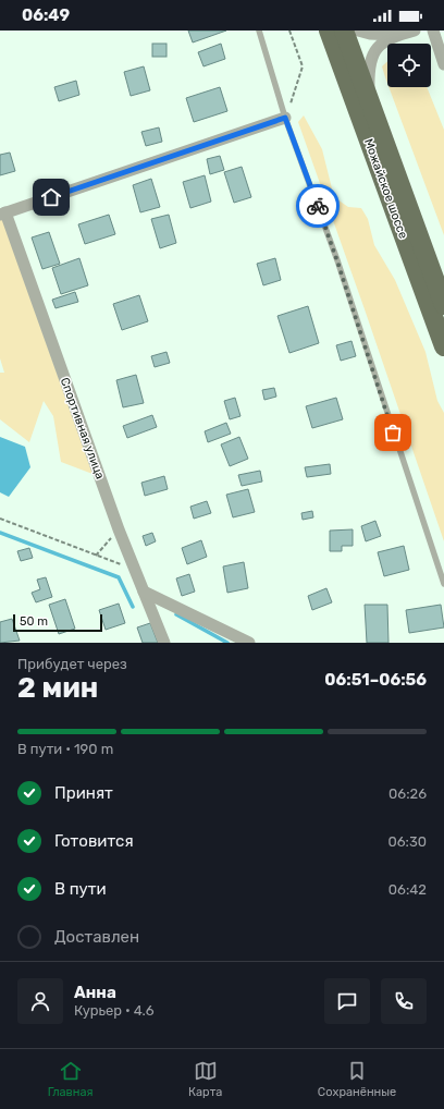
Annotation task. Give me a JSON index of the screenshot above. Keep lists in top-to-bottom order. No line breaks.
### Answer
{"streets":{"main road":["Можайское шоссе"],"street":["Спортивная улица"]},"scale_bar":"50 m","page":{"status":"06:49","scale":"50 m","heading":["2 мин","Прибудет через","06:51–06:56"],"panel":["Анна","Курьер · 4.6"],"bar":"В пути · 190 m","list":[["Принят","06:26"],["Готовится","06:30"],["В пути","06:42"],"Доставлен"],"tabs":["Главная","Карта","Сохранённые"]}}
